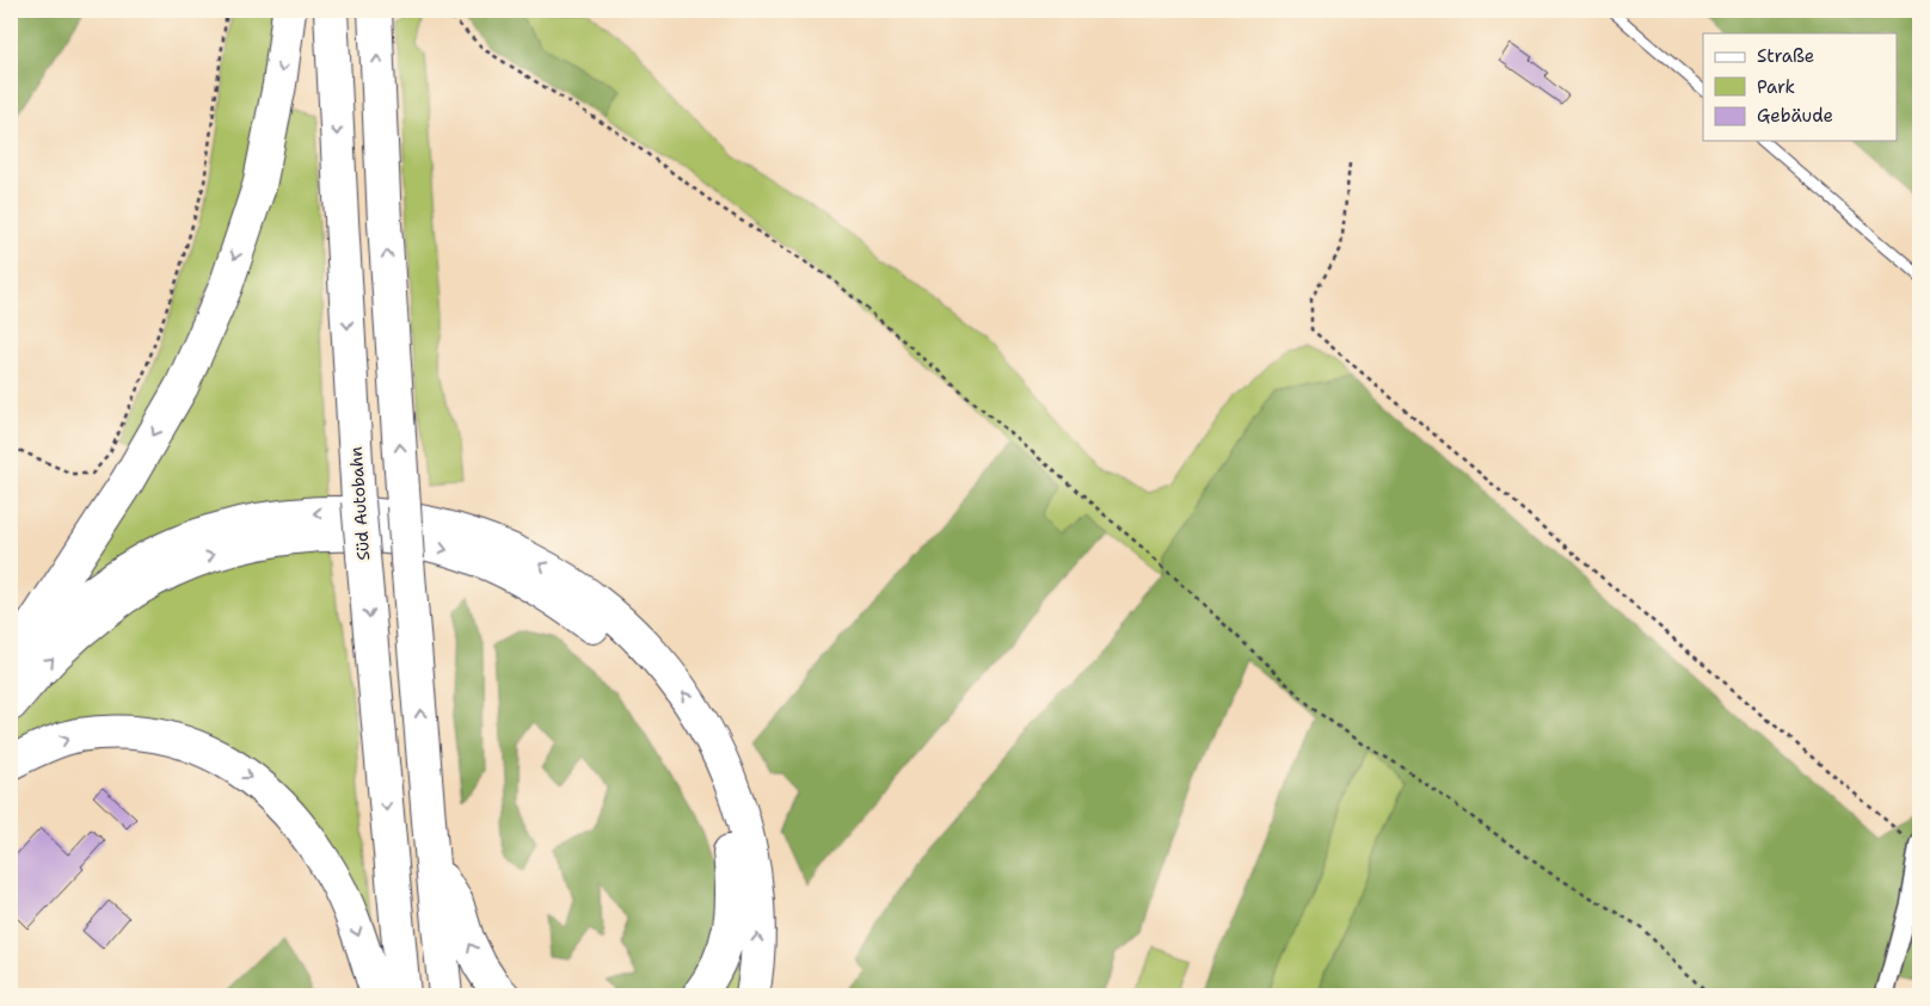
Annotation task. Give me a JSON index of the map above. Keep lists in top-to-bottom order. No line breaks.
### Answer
{"streets":{"highway":["Süd Autobahn"]},"legend":["Straße","Park","Gebäude"]}
